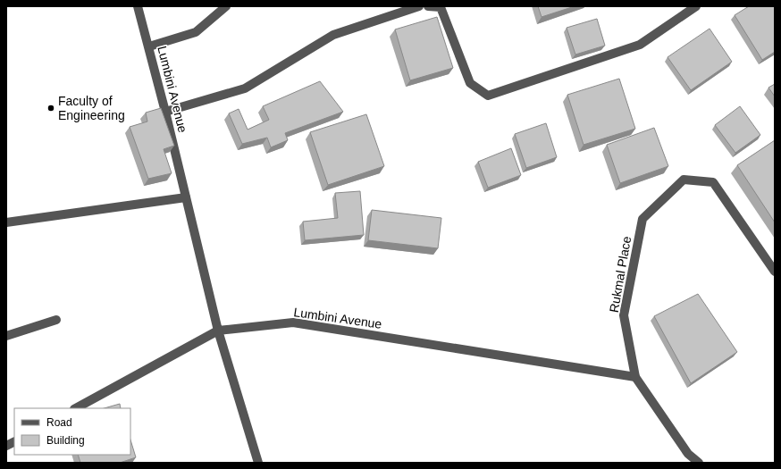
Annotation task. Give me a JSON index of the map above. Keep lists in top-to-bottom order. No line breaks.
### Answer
{"streets":{"street":["Lumbini Avenue","Rukmal Place"]},"crossings":[["Lumbini Avenue","Rukmal Place"]],"places":["Faculty of Engineering"],"legend":["Road","Building"]}
